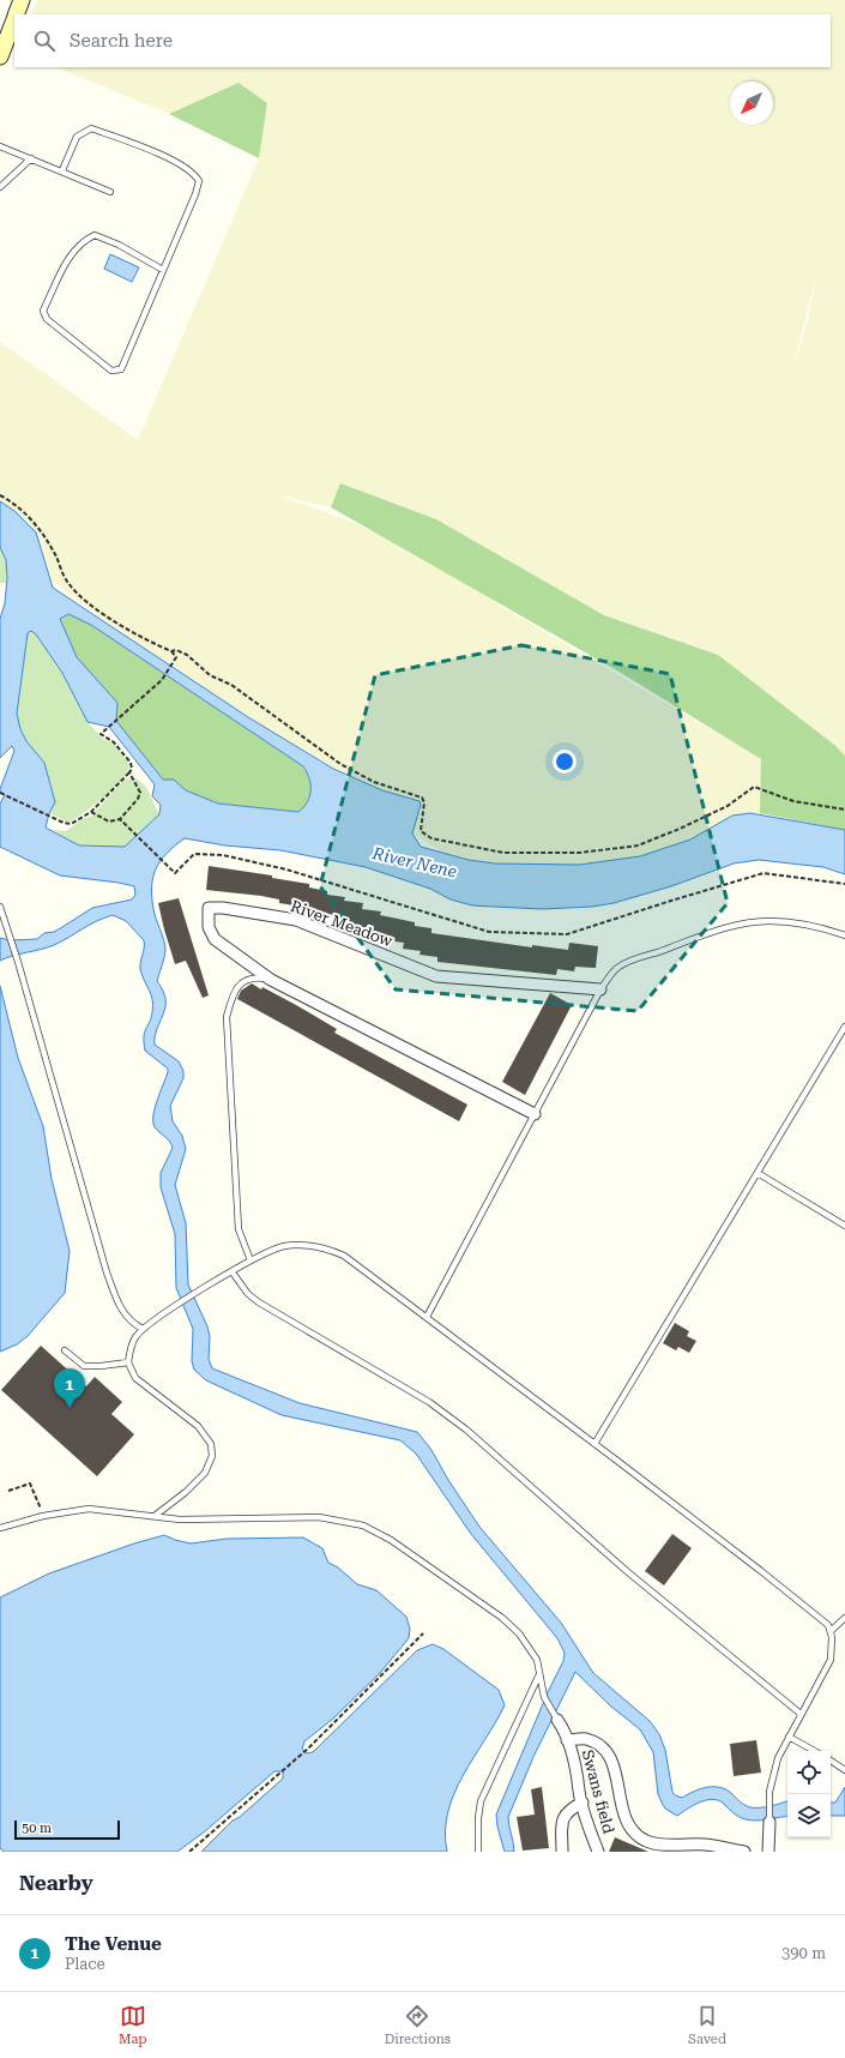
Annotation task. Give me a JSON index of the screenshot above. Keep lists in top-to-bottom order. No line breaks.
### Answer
{"streets":{"street":["River Meadow","Swans field"]},"water":["River Nene"],"scale_bar":"50 m","north":"bottom left","page":{"search":"Search here","pins":"1","scale":"50 m","heading":"Nearby","list":[{"mark":"1","name":"The Venue","note":"Place","value":"390 m"}],"nav":["Map","Directions","Saved"]}}
